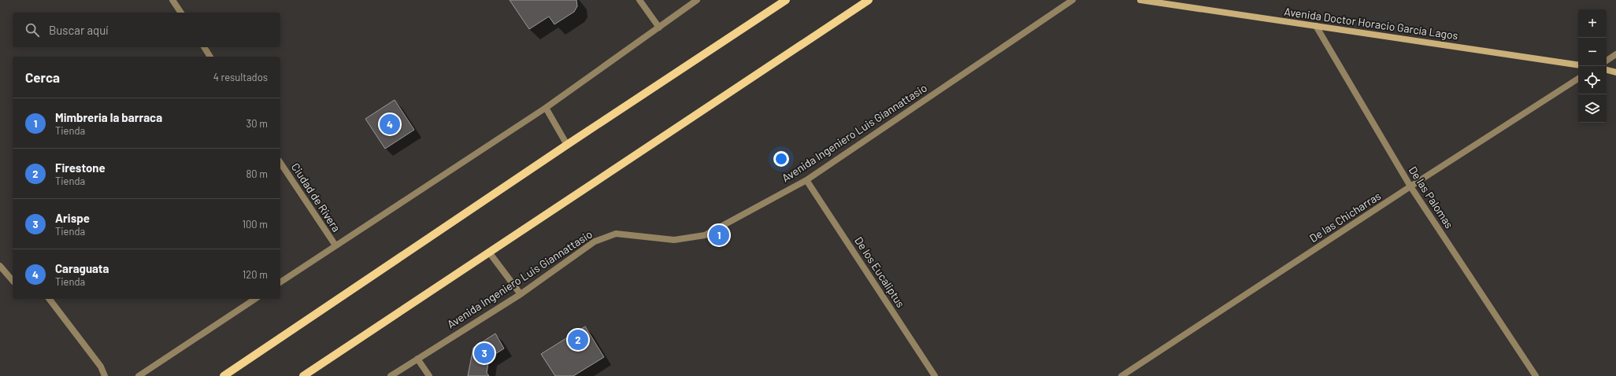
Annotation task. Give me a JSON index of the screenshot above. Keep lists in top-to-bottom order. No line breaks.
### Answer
{"streets":{"street":["Avenida Doctor Horacio García Lagos","Avenida Ingeniero Luis Giannattasio","Ciudad de Rivera","De las Palomas","De las Chicharras","De los Eucaliptus"]},"crossings":[["Avenida Doctor Horacio García Lagos","De las Palomas"],["Avenida Ingeniero Luis Giannattasio","De los Eucaliptus"],["De las Palomas","De las Chicharras"]],"page":{"map_buttons":["+","−"],"search":"Buscar aquí","heading":["Cerca","4 resultados"],"list":[{"mark":"1","name":"Mimbreria la barraca","note":"Tienda","value":"30 m"},{"mark":"2","name":"Firestone","note":"Tienda","value":"80 m"},{"mark":"3","name":"Arispe","note":"Tienda","value":"100 m"},{"mark":"4","name":"Caraguata","note":"Tienda","value":"120 m"}],"pins":["4","1","2","3"]}}
